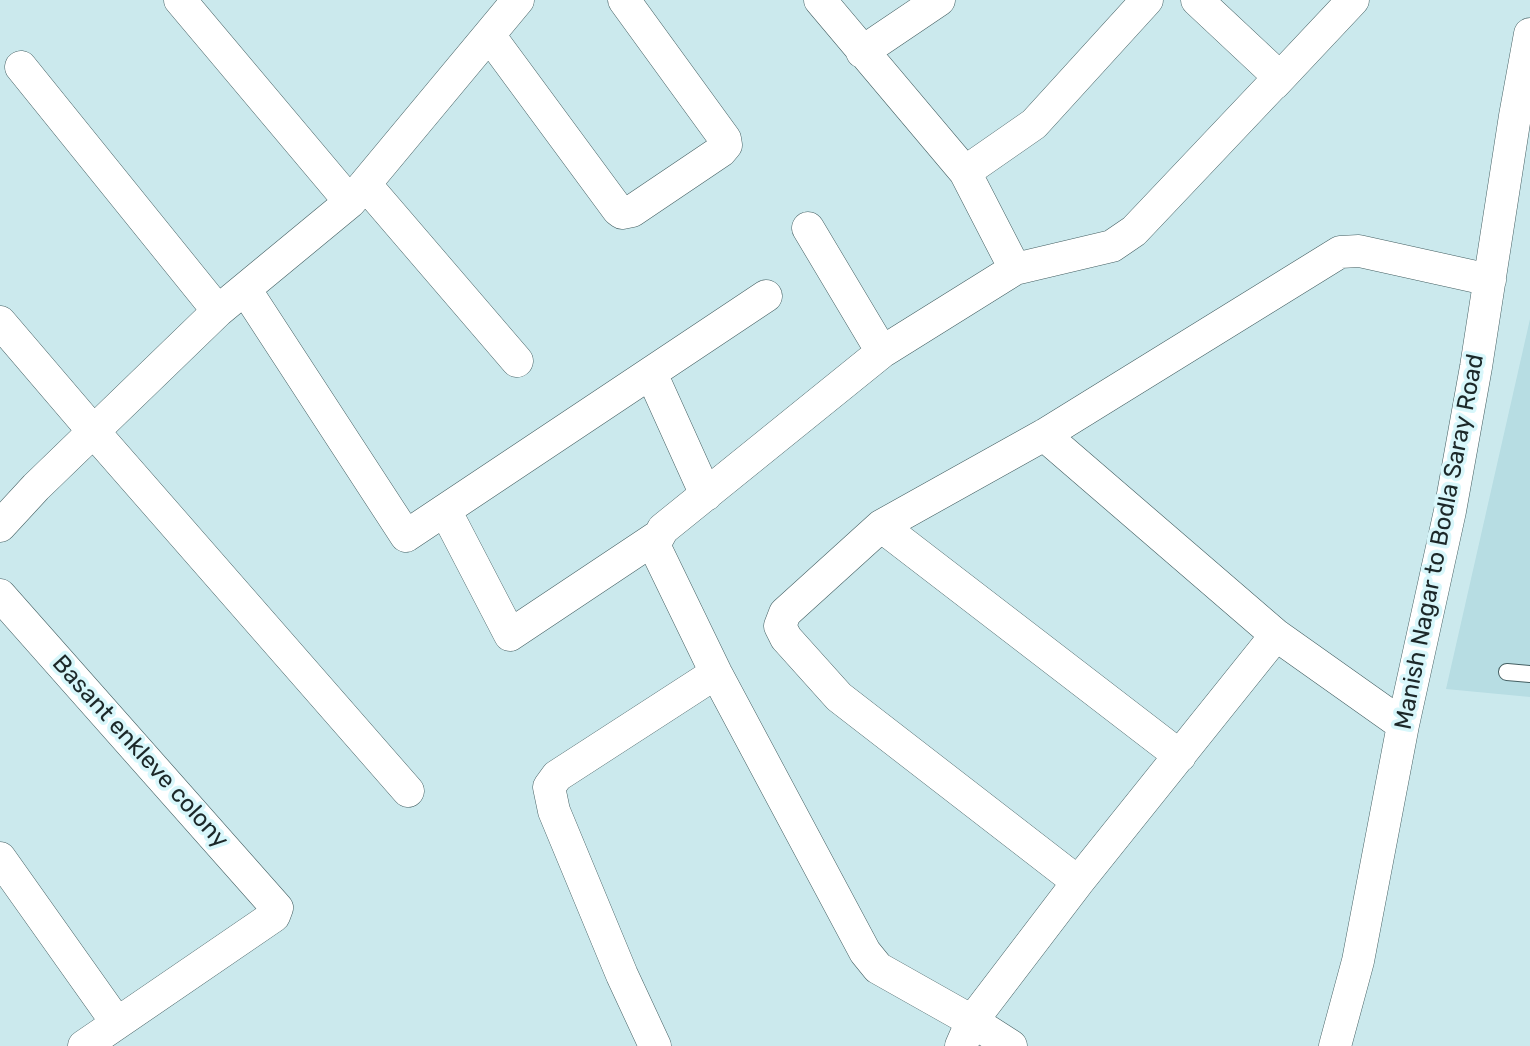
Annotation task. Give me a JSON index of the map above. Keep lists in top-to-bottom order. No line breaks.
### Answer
{"streets":{"street":["Manish Nagar to Bodla Saray Road","Basant enkleve colony"]}}
